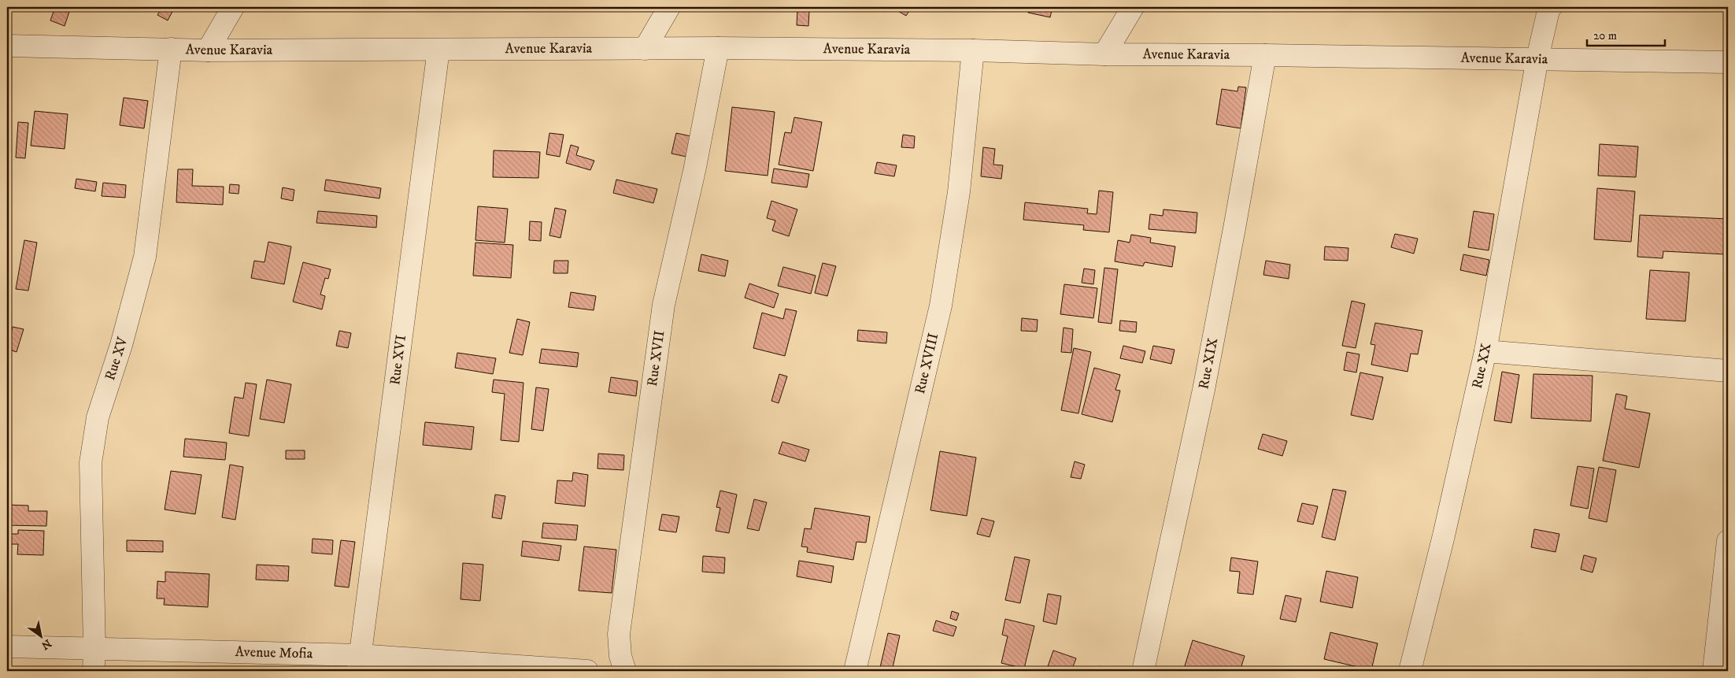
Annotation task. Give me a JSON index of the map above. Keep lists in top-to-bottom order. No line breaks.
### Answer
{"streets":{"street":["Avenue Karavia","Rue XVII","Rue XV","Rue XVI","Rue XVIII","Rue XIX","Rue XX","Avenue Mofia"]},"crossings":[["Avenue Karavia","Rue XVII"],["Avenue Karavia","Rue XV"],["Avenue Karavia","Rue XVI"],["Avenue Karavia","Rue XVIII"],["Avenue Karavia","Rue XIX"],["Avenue Karavia","Rue XX"],["Rue XV","Avenue Mofia"],["Rue XVI","Avenue Mofia"]],"scale_bar":"20 m","north":"bottom right"}
